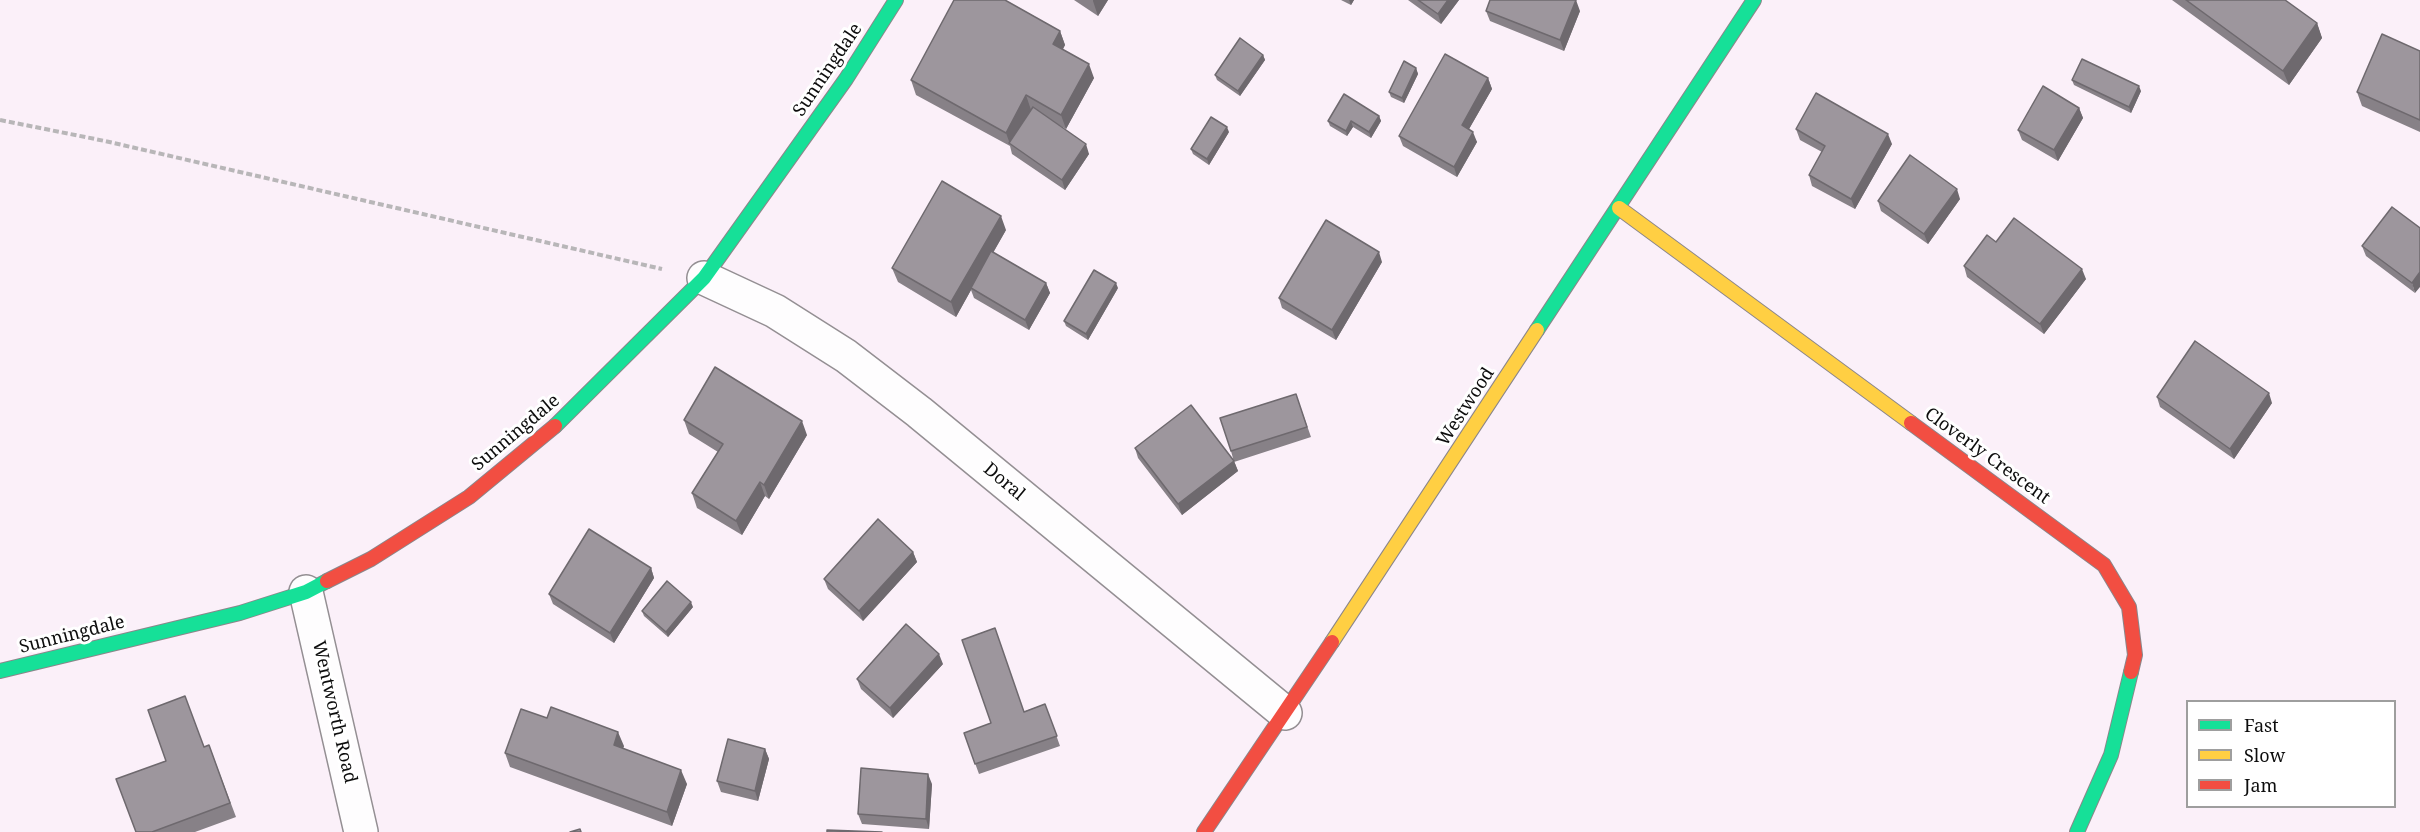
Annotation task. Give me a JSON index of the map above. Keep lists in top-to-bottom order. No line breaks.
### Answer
{"streets":{"street":["Sunningdale","Westwood","Cloverly Crescent","Doral","Wentworth Road"]},"crossings":[["Sunningdale","Doral"],["Sunningdale","Wentworth Road"],["Westwood","Cloverly Crescent"],["Westwood","Doral"]],"legend":["Fast","Slow","Jam"]}
